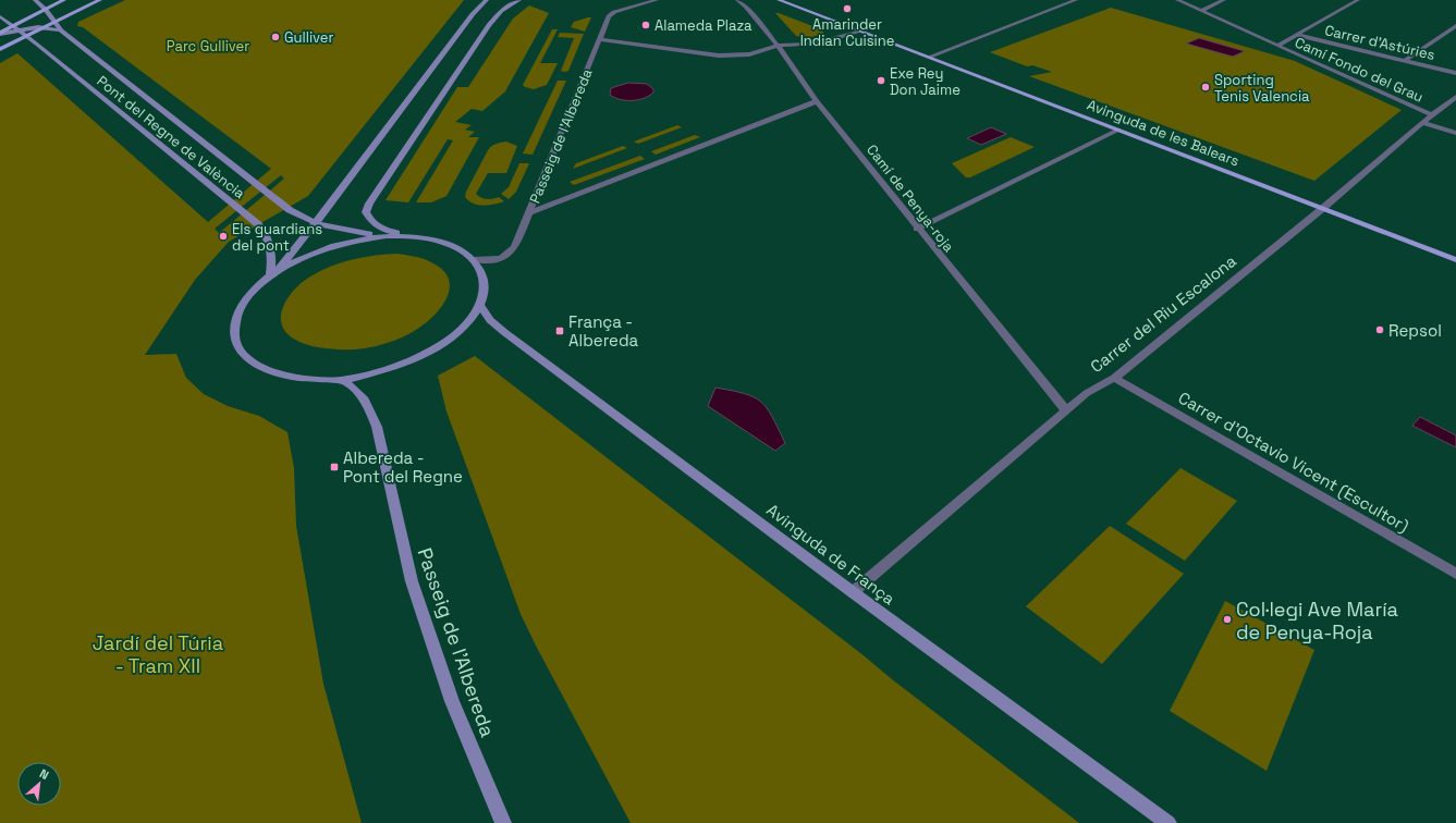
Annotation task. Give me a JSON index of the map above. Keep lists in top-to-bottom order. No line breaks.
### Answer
{"streets":{"main road":["Avinguda de les Balears","Passeig de l'Albereda","Pont del Regne de València","Avinguda de França"],"street":["Carrer d'Astúries","Camí Fondo del Grau","Camí de Penya-roja","Carrer del Riu Escalona","Carrer d'Octavio Vicent (Escultor)"]},"crossings":[["Camí Fondo del Grau","Carrer del Riu Escalona"],["Avinguda de les Balears","Carrer del Riu Escalona"],["Camí de Penya-roja","Carrer del Riu Escalona"],["Carrer del Riu Escalona","Carrer d'Octavio Vicent (Escultor)"],["Carrer del Riu Escalona","Avinguda de França"]],"parks":["Parc Gulliver","Jardí del Túria - Tram XII"],"places":{"other":["Amarinder Indian Cuisine","Alameda Plaza","Gulliver","Exe Rey Don Jaime","Sporting Tenis Valencia","Els guardians del pont","Repsol","Col·legi Ave María de Penya-Roja"],"transit":["França - Albereda","Albereda - Pont del Regne"]},"north":"top right"}
